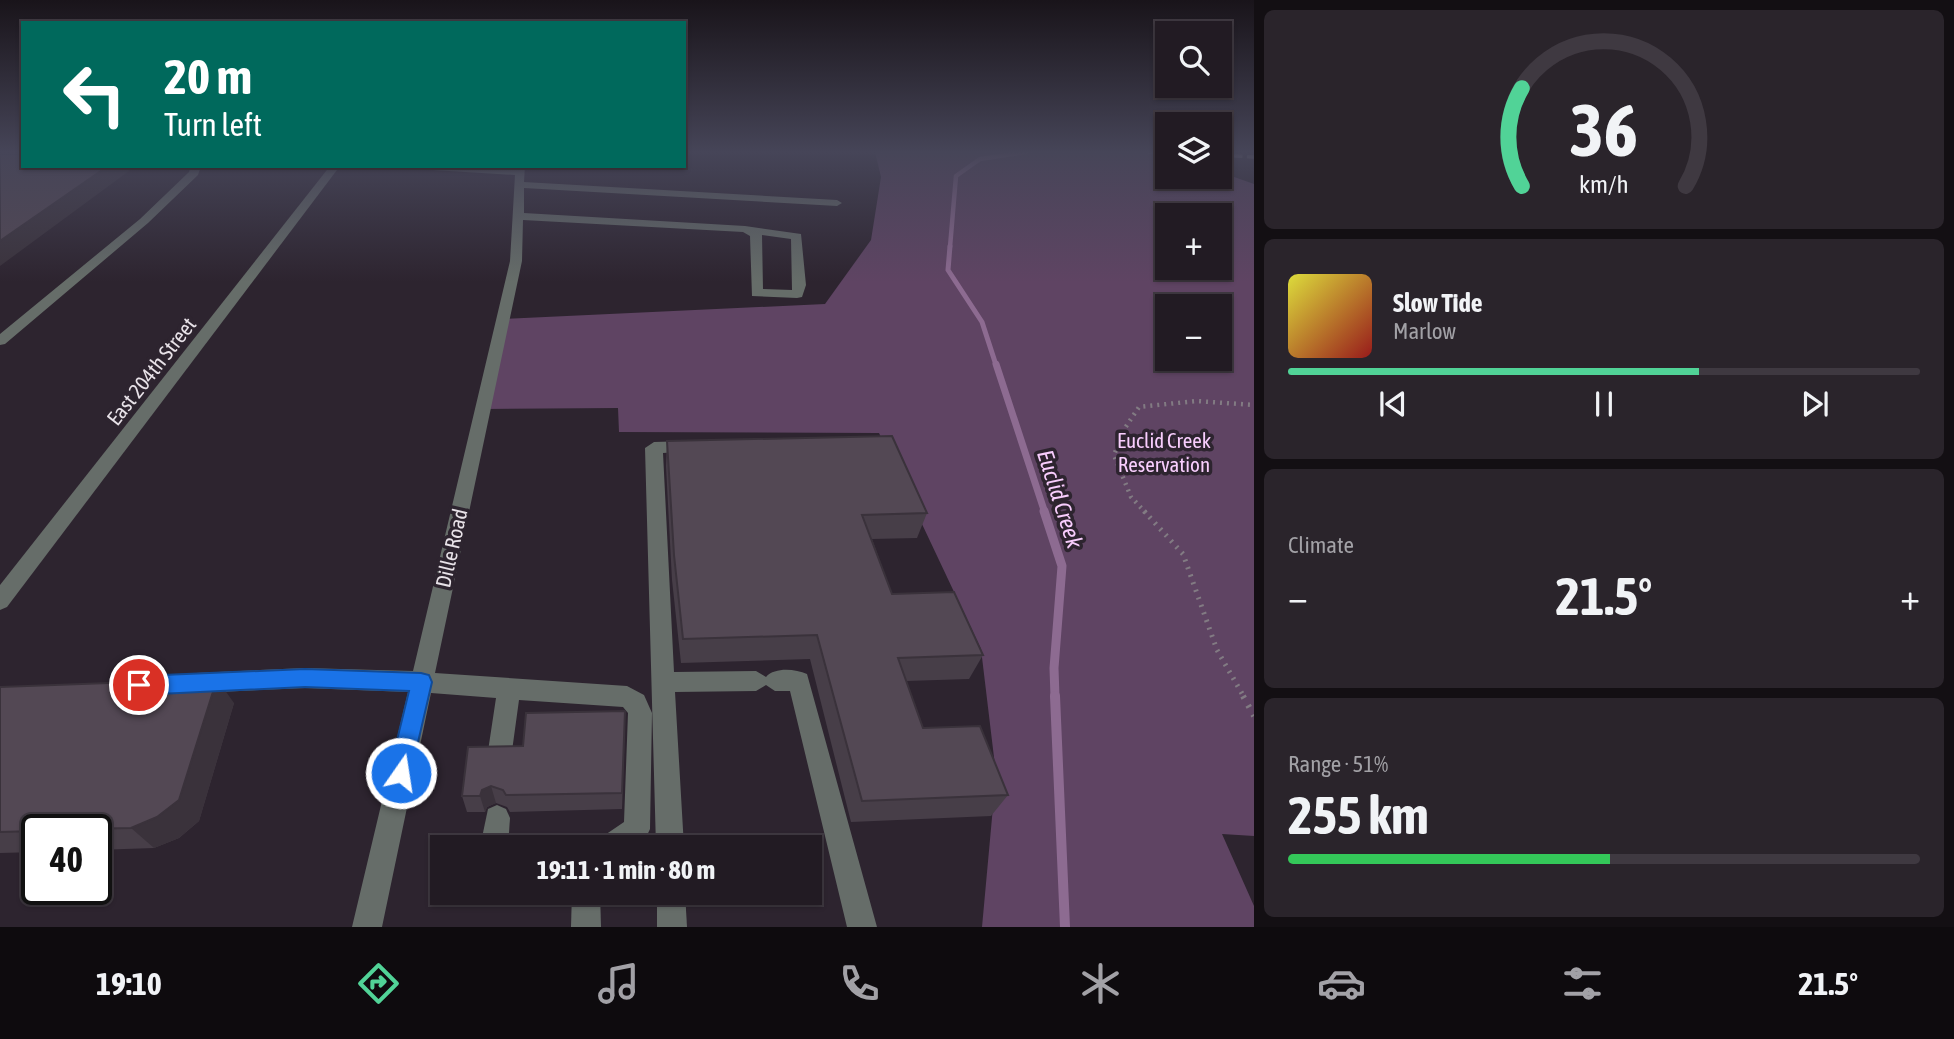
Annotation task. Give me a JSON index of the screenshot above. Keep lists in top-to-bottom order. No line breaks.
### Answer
{"streets":{"street":["East 204th Street","Dille Road"]},"water":["Euclid Creek"],"parks":["Euclid Creek Reservation"],"page":{"map_buttons":["+","−"],"turn":["20 m","Turn left"],"song":["Slow Tide","Marlow"],"tile":["Climate",["Range · 51%","255 km"]],"heat":["−","21.5°","+"],"limit":"40","trip":"19:11 · 1 min · 80 m","tabs":["19:10","21.5°"],"gauge":["36","km/h"]}}
